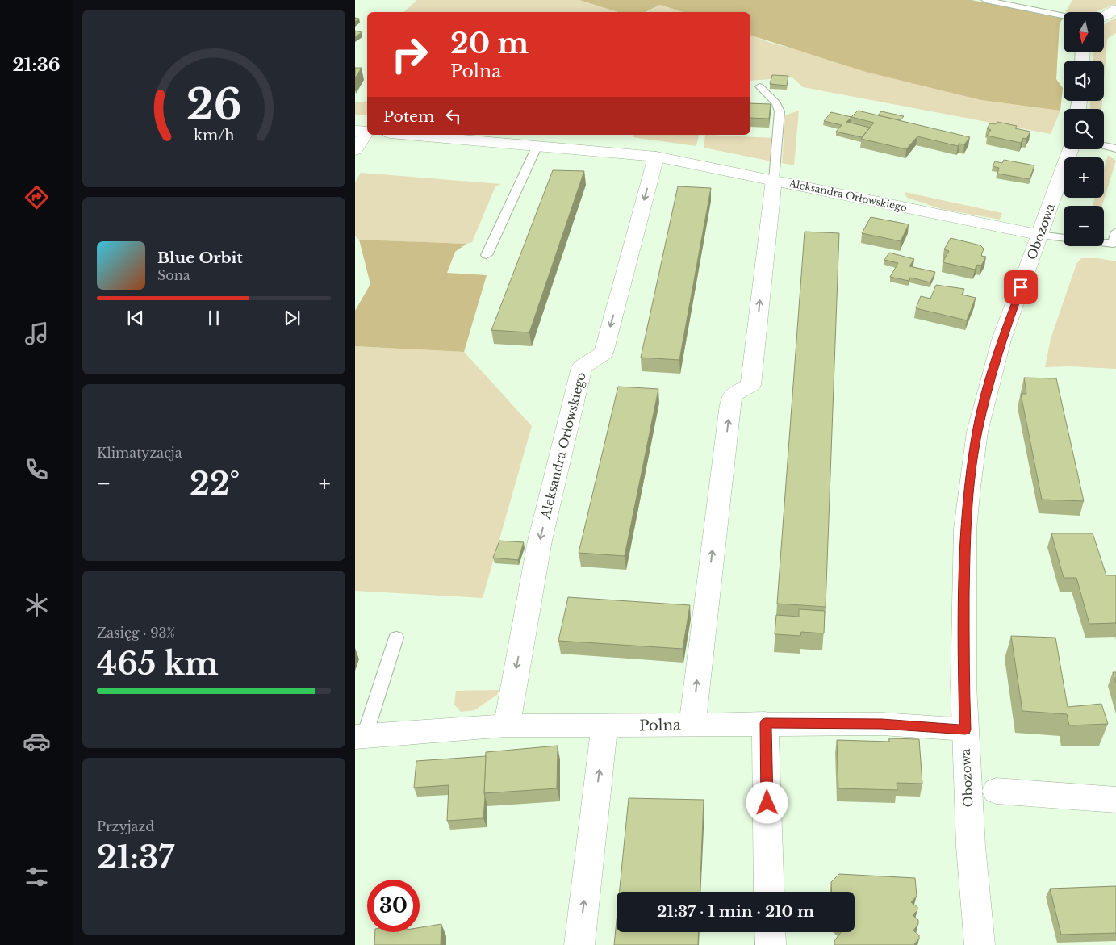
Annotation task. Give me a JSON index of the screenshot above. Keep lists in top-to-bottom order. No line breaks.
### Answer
{"streets":{"street":["Aleksandra Orłowskiego","Obozowa","Polna"]},"crossings":[["Aleksandra Orłowskiego","Obozowa"],["Aleksandra Orłowskiego","Polna"],["Obozowa","Polna"]],"north":"bottom","page":{"tabs":"21:36","map_buttons":["+","−"],"turn":["20 m","Polna"],"then":"Potem","song":["Blue Orbit","Sona"],"tile":["Klimatyzacja",["Zasięg · 93%","465 km"],["Przyjazd","21:37"]],"heat":["−","22°","+"],"limit":"30","trip":"21:37 · 1 min · 210 m","gauge":["26","km/h"]}}
